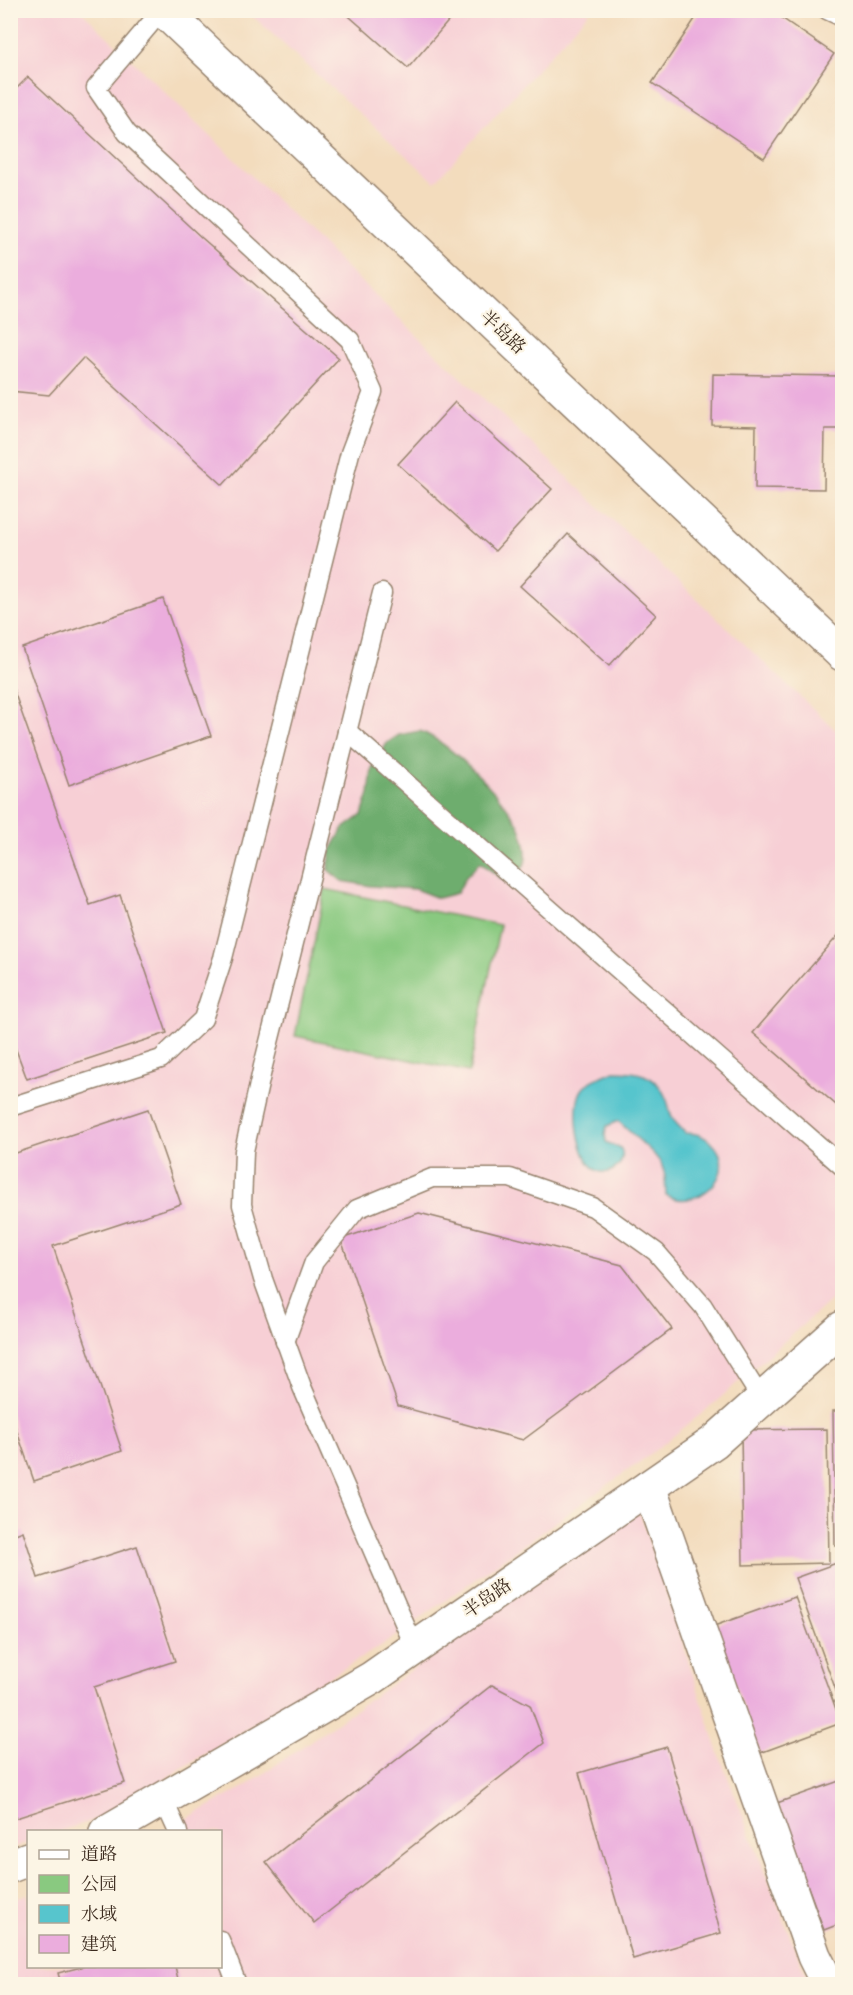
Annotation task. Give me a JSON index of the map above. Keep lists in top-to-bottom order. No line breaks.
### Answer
{"streets":{"street":["半岛路"]},"legend":["道路","公园","水域","建筑"]}
